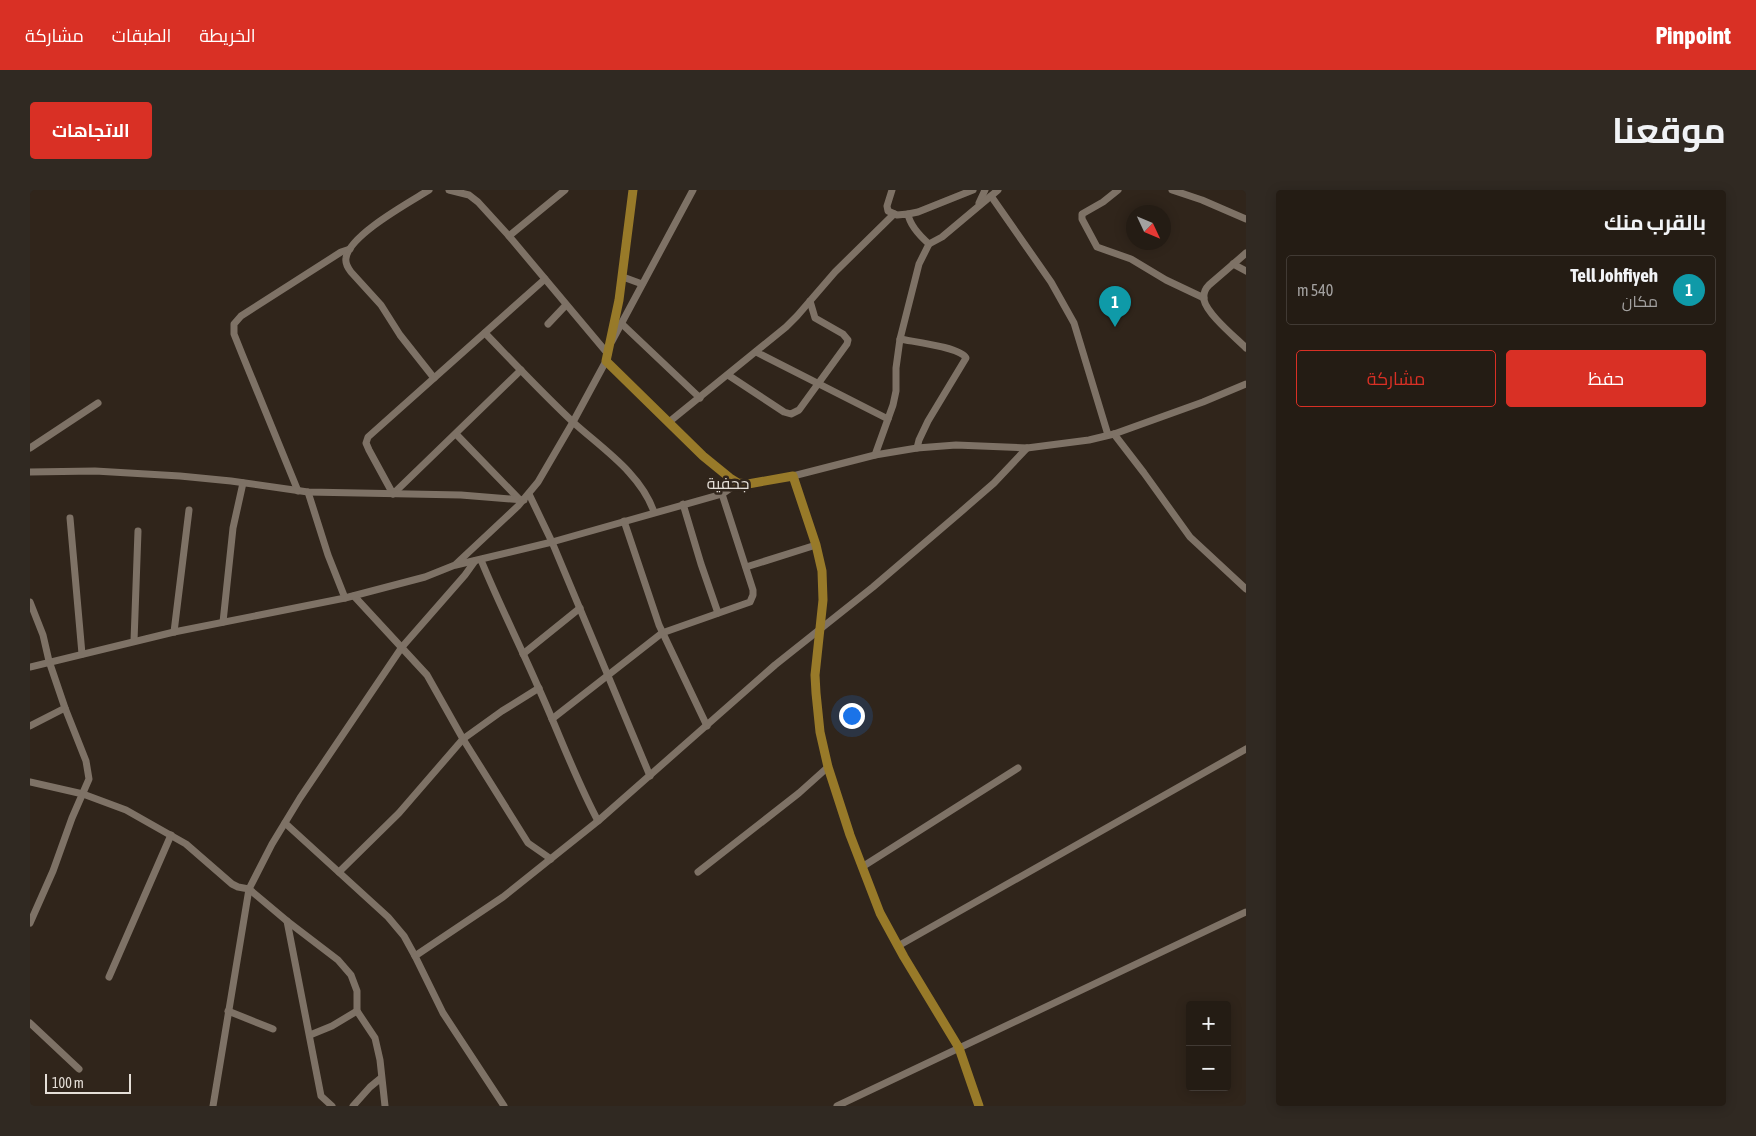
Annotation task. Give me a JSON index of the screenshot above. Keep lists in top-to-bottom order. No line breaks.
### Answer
{"districts":["جحفية"],"scale_bar":"100 m","north":"bottom right","page":{"header":"Pinpoint","nav":["الخريطة","الطبقات","مشاركة"],"title":"موقعنا","buttons":["الاتجاهات",["حفظ","مشاركة"]],"heading":"بالقرب منك","list":[{"mark":"1","name":"Tell Johfiyeh","note":"مكان","value":"540 m"}],"pins":"1","map_buttons":["+","−"],"scale":"100 m"}}
